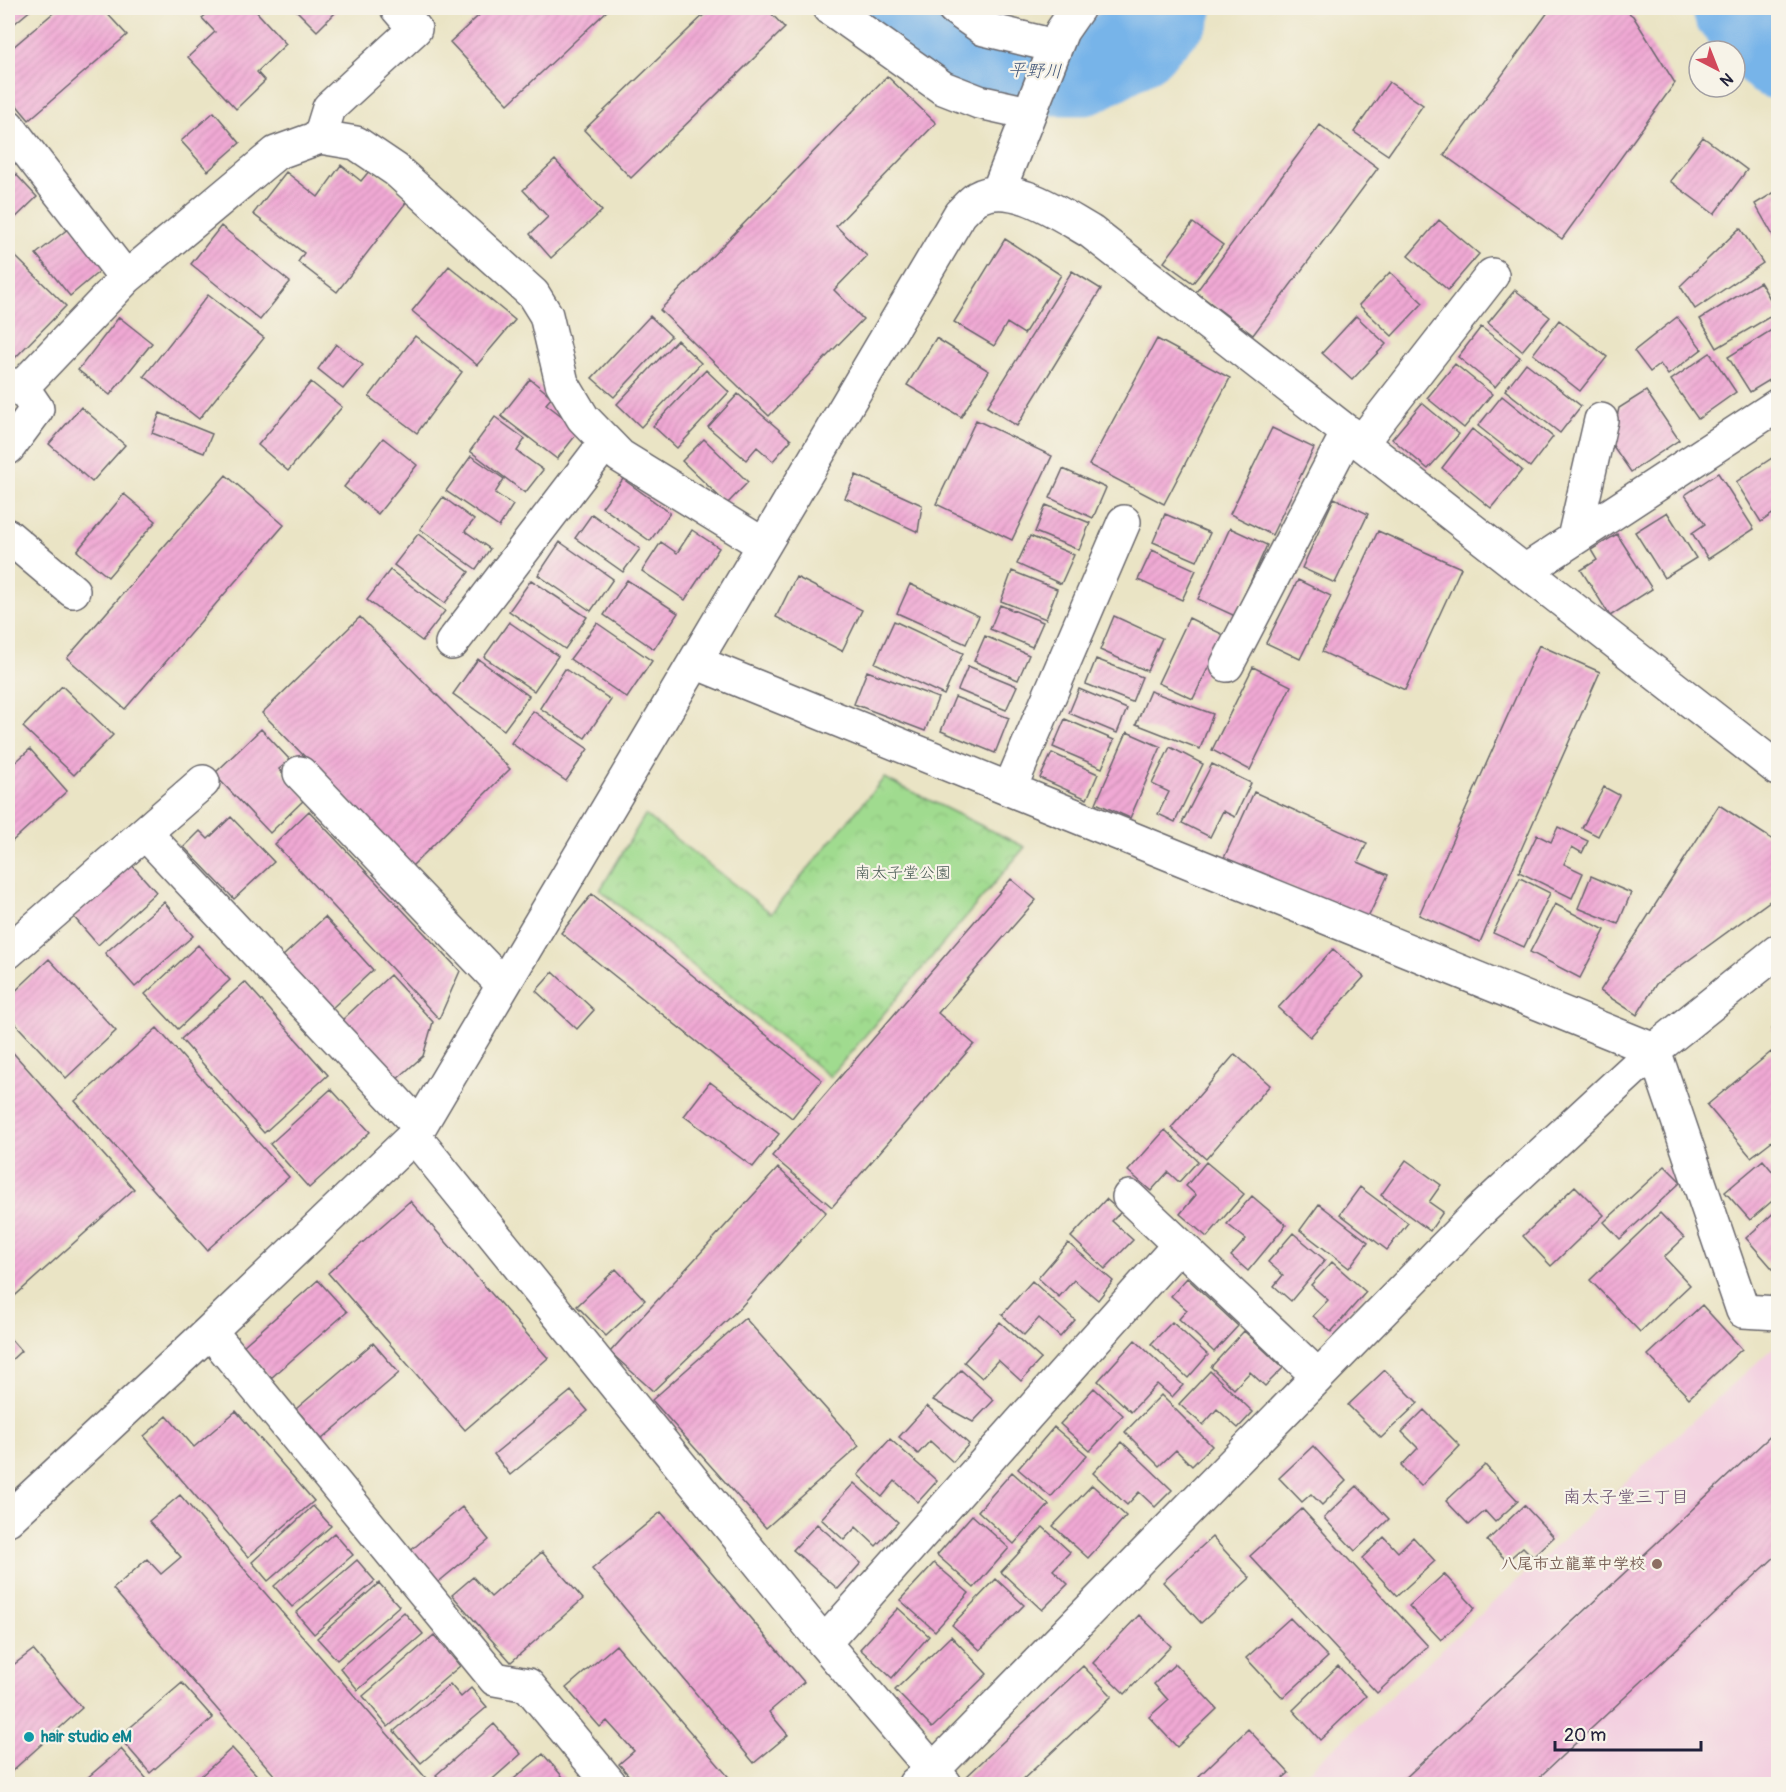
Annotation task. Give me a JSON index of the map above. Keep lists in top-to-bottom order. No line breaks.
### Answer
{"districts":["南太子堂三丁目"],"water":["平野川"],"parks":["南太子堂公園"],"places":["八尾市立龍華中学校","hair studio eM"],"scale_bar":"20 m","north":"bottom right"}
